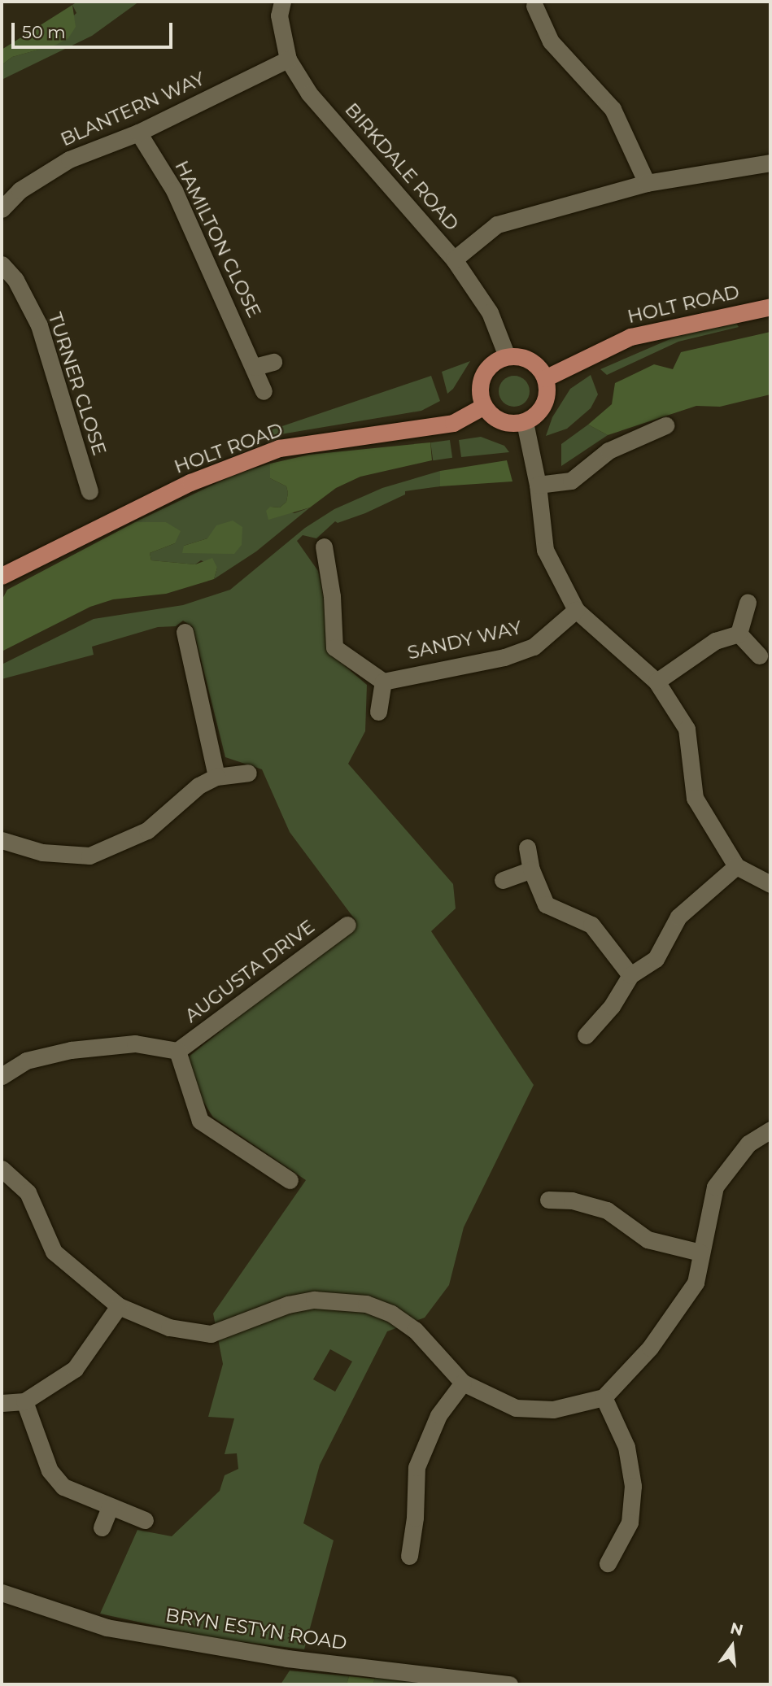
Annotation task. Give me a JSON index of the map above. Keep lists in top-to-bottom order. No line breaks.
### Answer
{"streets":{"main road":["HOLT ROAD"],"street":["BLANTERN WAY","BIRKDALE ROAD","HAMILTON CLOSE","TURNER CLOSE","SANDY WAY","AUGUSTA DRIVE","BRYN ESTYN ROAD"]},"crossings":[["BLANTERN WAY","BIRKDALE ROAD"],["BLANTERN WAY","HAMILTON CLOSE"],["BIRKDALE ROAD","HOLT ROAD"]],"scale_bar":"50 m","north":"top"}
